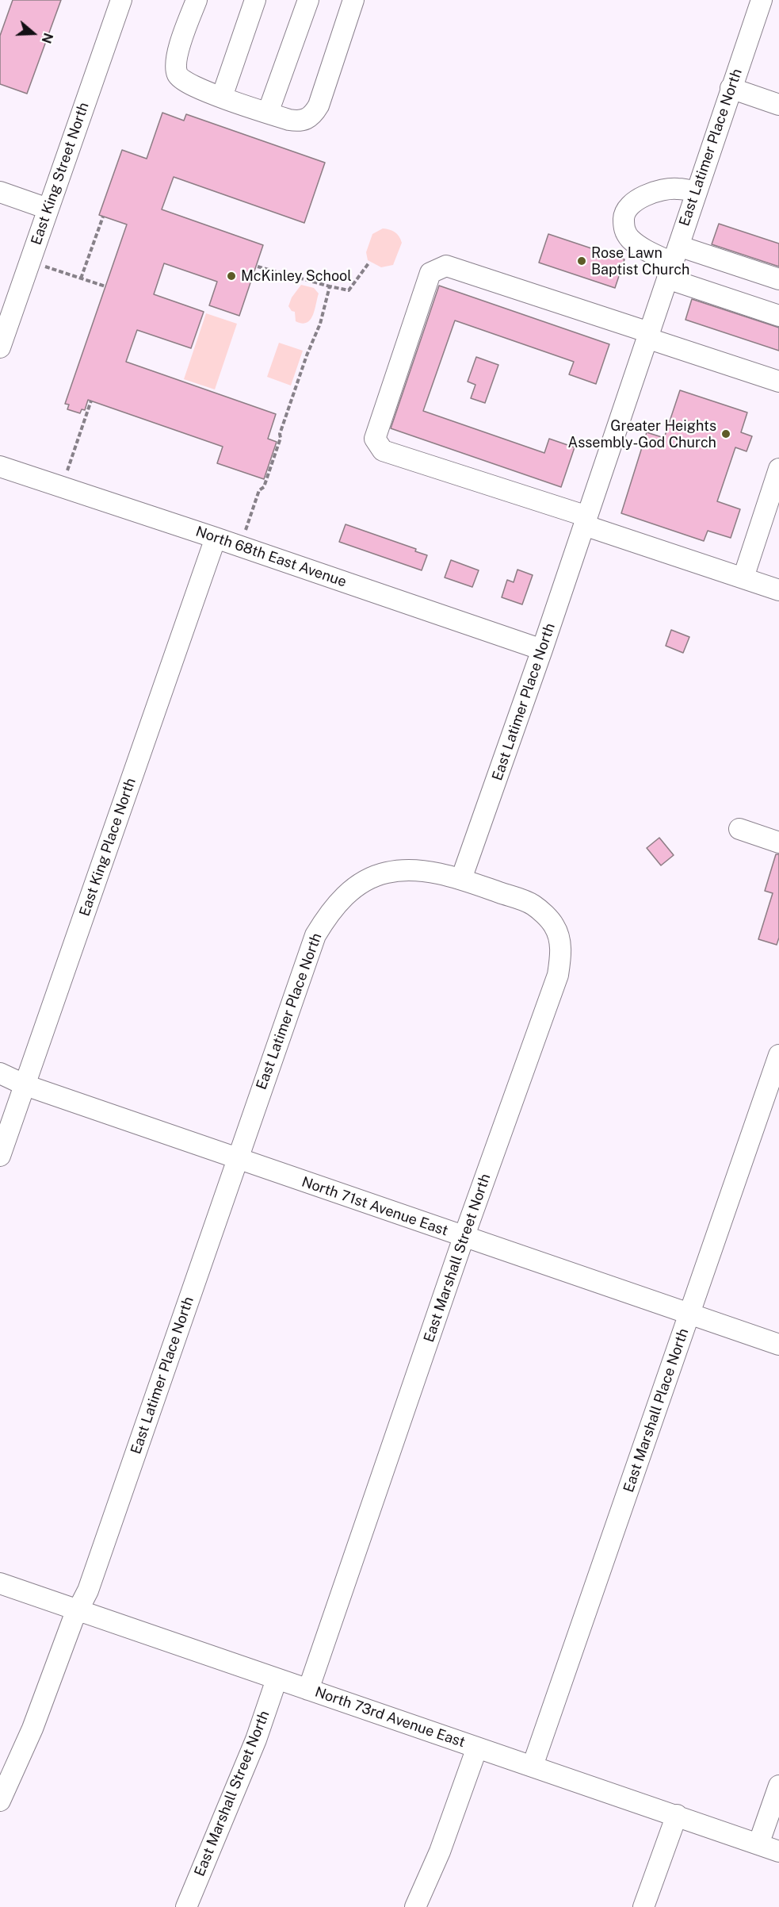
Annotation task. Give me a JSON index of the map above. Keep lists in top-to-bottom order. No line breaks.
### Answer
{"streets":{"street":["East Latimer Place North","East King Street North","North 68th East Avenue","East King Place North","North 71st Avenue East","East Marshall Street North","East Marshall Place North","North 73rd Avenue East"]},"crossings":[["East Latimer Place North","North 68th East Avenue"],["East Latimer Place North","North 71st Avenue East"],["East Latimer Place North","East Marshall Street North"],["East Latimer Place North","North 73rd Avenue East"],["North 68th East Avenue","East King Place North"],["East King Place North","North 71st Avenue East"],["North 71st Avenue East","East Marshall Street North"],["North 71st Avenue East","East Marshall Place North"],["East Marshall Street North","North 73rd Avenue East"],["East Marshall Place North","North 73rd Avenue East"]],"places":["Rose Lawn Baptist Church","McKinley School","Greater Heights Assembly-God Church"],"north":"right"}
